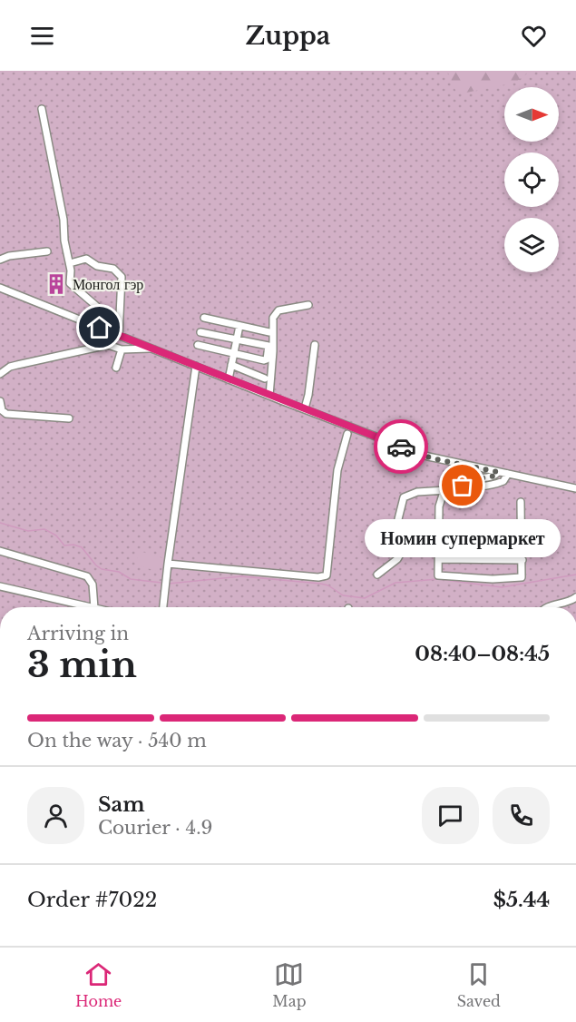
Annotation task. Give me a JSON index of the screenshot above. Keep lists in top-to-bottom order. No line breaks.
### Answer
{"places":{"building":["Монгол гэр"],"other":["Номин супермаркет"]},"north":"right","page":{"header":"Zuppa","bubble":"Номин супермаркет","heading":["3 min","Arriving in","08:40–08:45"],"panel":["Sam","Courier · 4.9","Order #7022","$5.44"],"bar":"On the way · 540 m","tabs":["Home","Map","Saved"]}}
